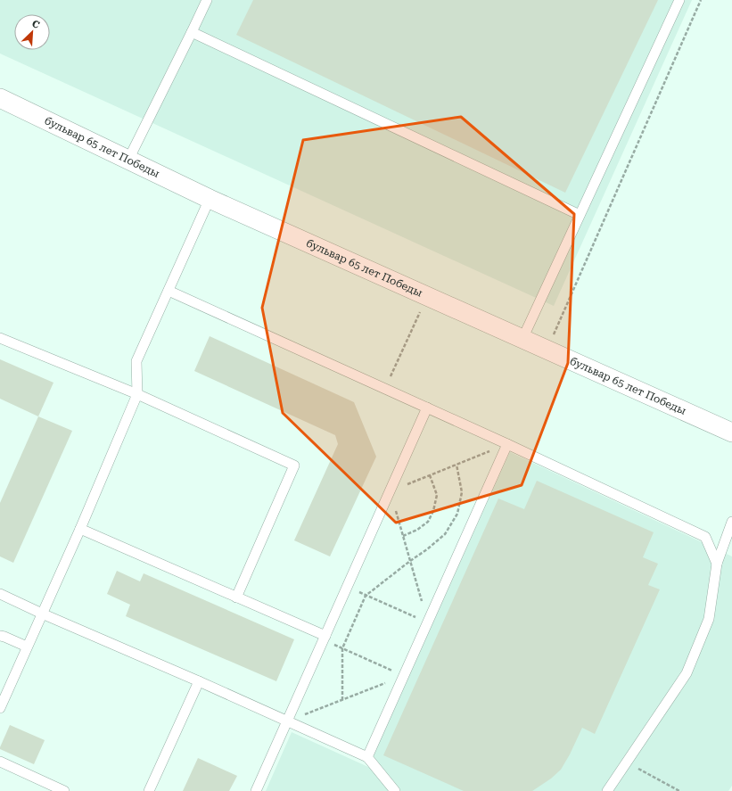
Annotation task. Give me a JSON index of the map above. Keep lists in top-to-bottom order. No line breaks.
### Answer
{"streets":{"street":["бульвар 65 лет Победы"]},"north":"top right"}
